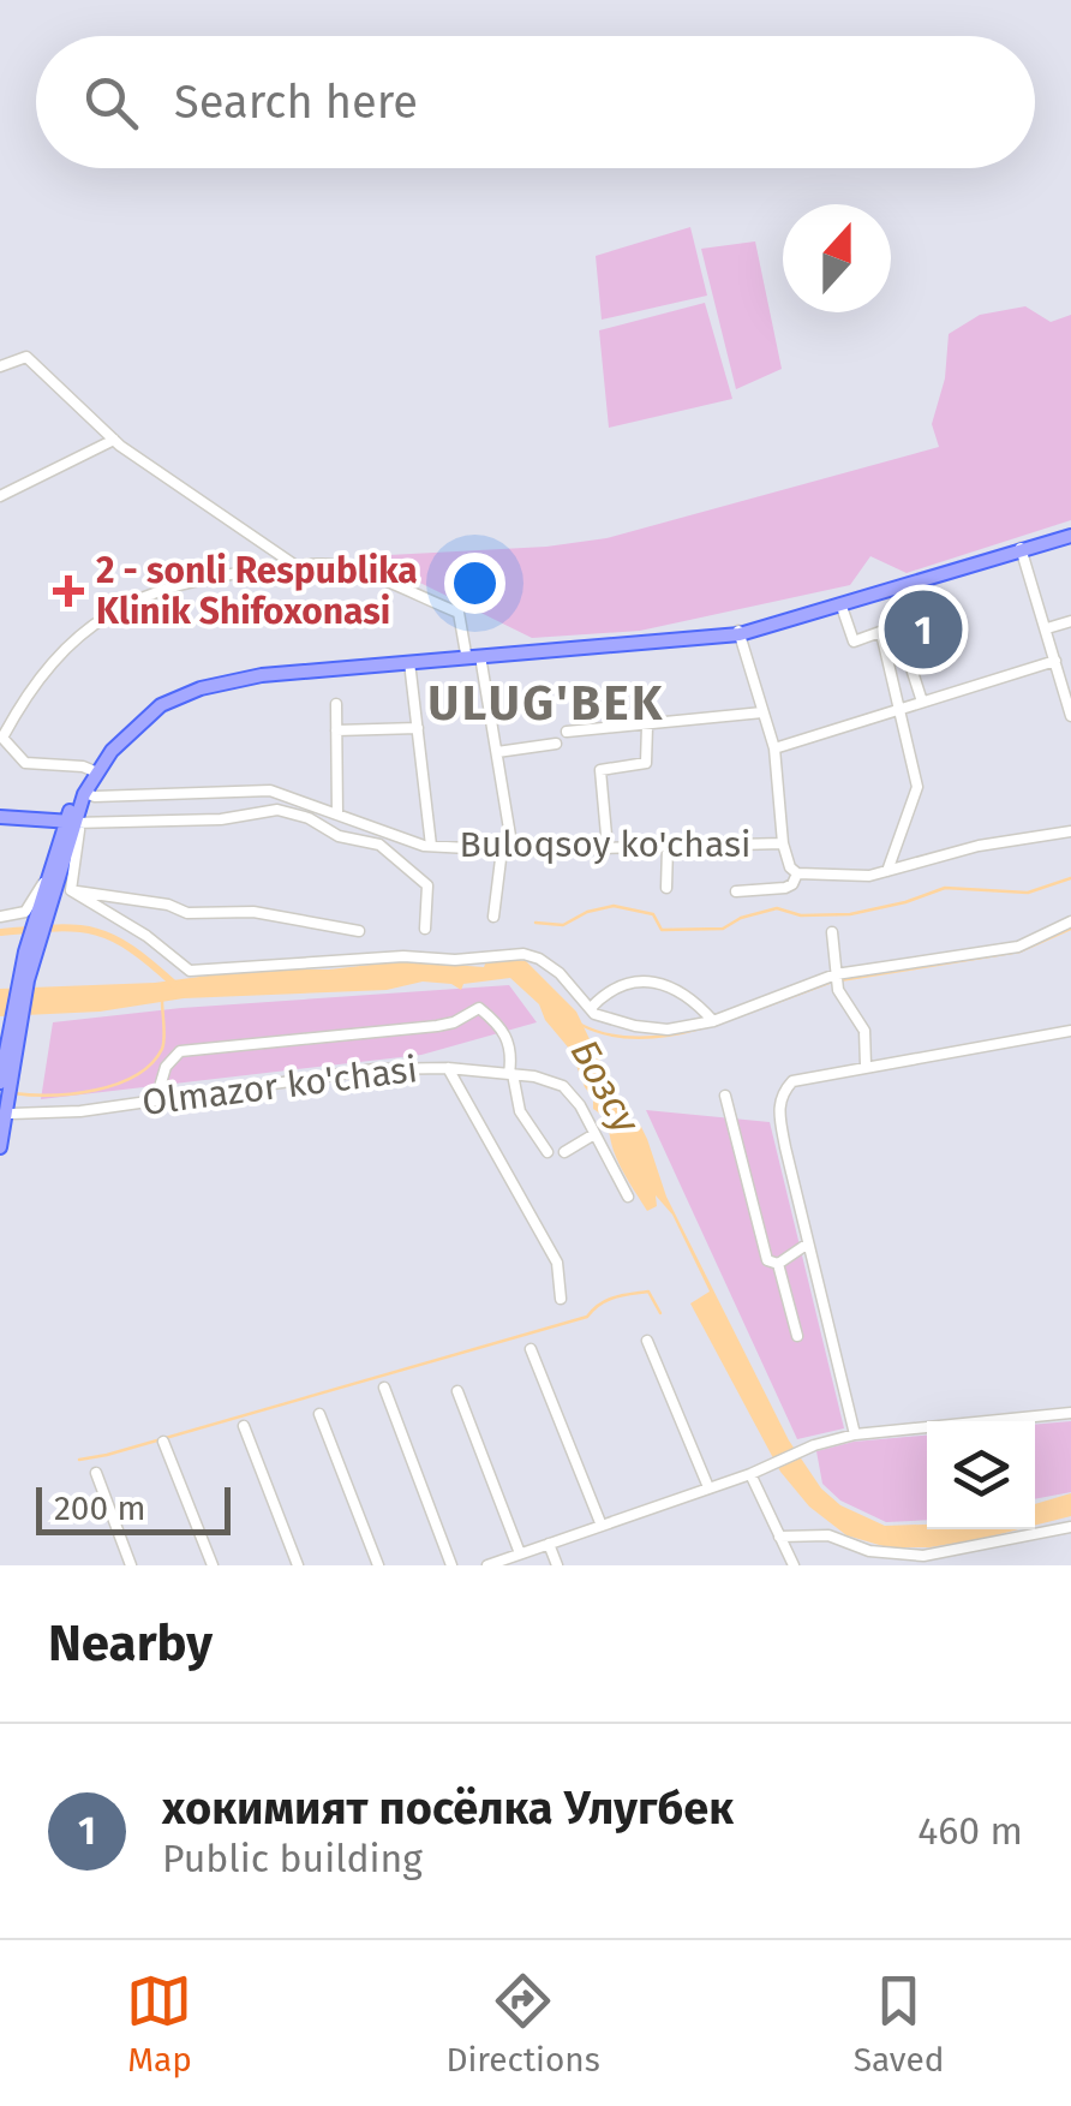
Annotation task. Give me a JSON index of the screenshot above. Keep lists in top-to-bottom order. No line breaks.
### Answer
{"streets":{"street":["Buloqsoy ko'chasi","Olmazor ko'chasi"]},"districts":["ULUG'BEK"],"water":["Бозсу"],"places":{"health":["2 - sonli Respublika Klinik Shifoxonasi"]},"scale_bar":"200 m","north":"top","page":{"search":"Search here","pins":"1","scale":"200 m","heading":"Nearby","list":[{"mark":"1","name":"хокимият посёлка Улугбек","note":"Public building","value":"460 m"}],"nav":["Map","Directions","Saved"]}}
